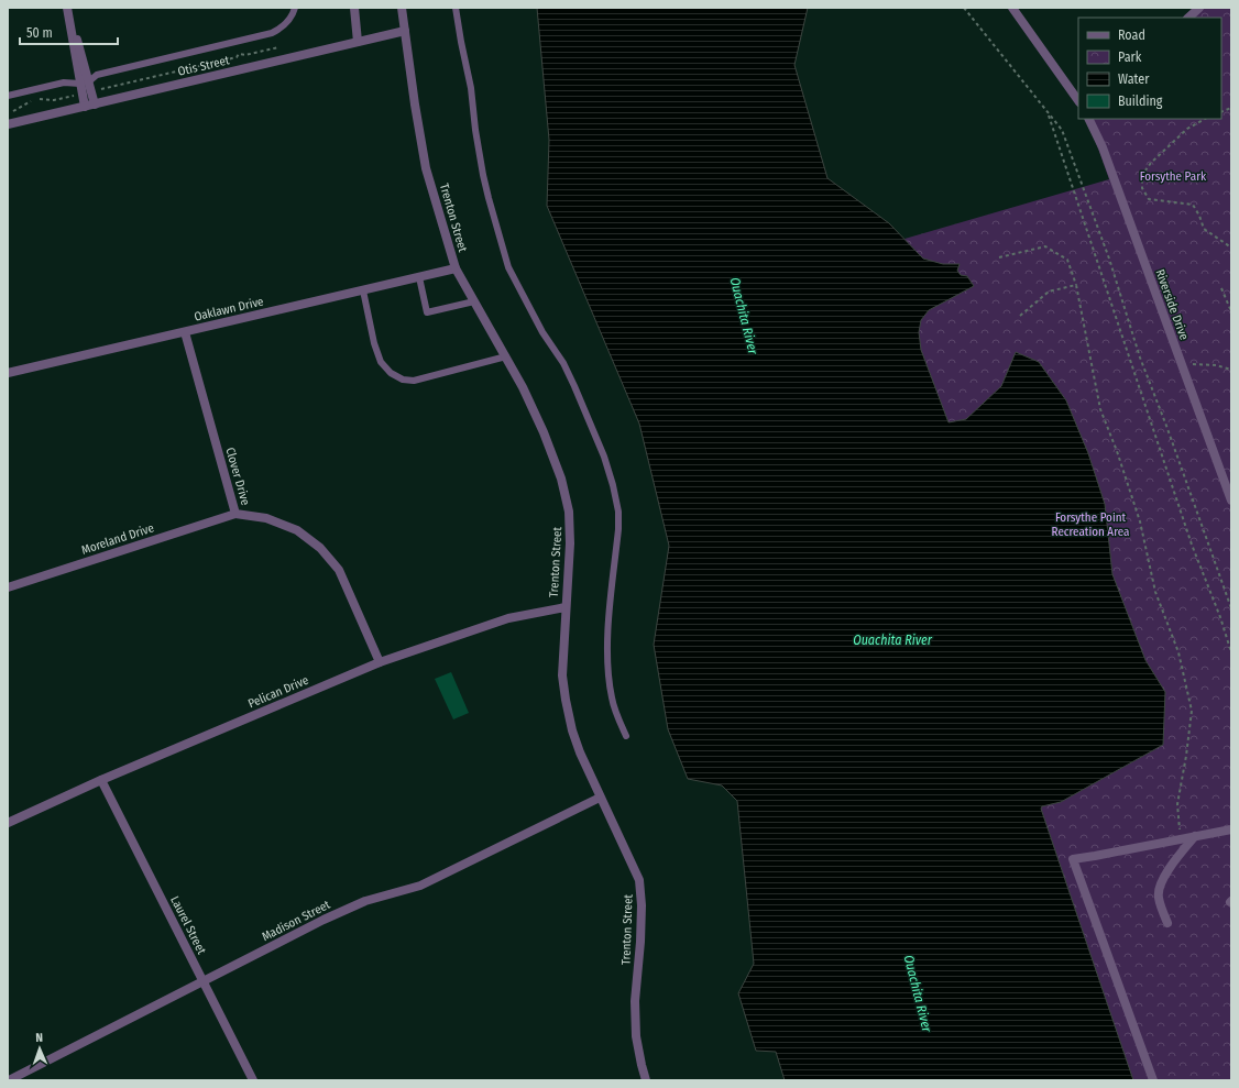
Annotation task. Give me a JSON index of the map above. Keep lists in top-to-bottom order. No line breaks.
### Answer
{"streets":{"street":["Otis Street","Trenton Street","Riverside Drive","Oaklawn Drive","Clover Drive","Moreland Drive","Pelican Drive","Madison Street","Laurel Street"]},"crossings":[["Otis Street","Trenton Street"],["Trenton Street","Oaklawn Drive"],["Trenton Street","Pelican Drive"],["Trenton Street","Madison Street"],["Oaklawn Drive","Clover Drive"],["Clover Drive","Moreland Drive"],["Clover Drive","Pelican Drive"],["Pelican Drive","Laurel Street"],["Madison Street","Laurel Street"]],"water":["Ouachita River"],"parks":["Forsythe Park","Forsythe Point Recreation Area"],"legend":["Road","Park","Water","Building"],"scale_bar":"50 m","north":"top"}
